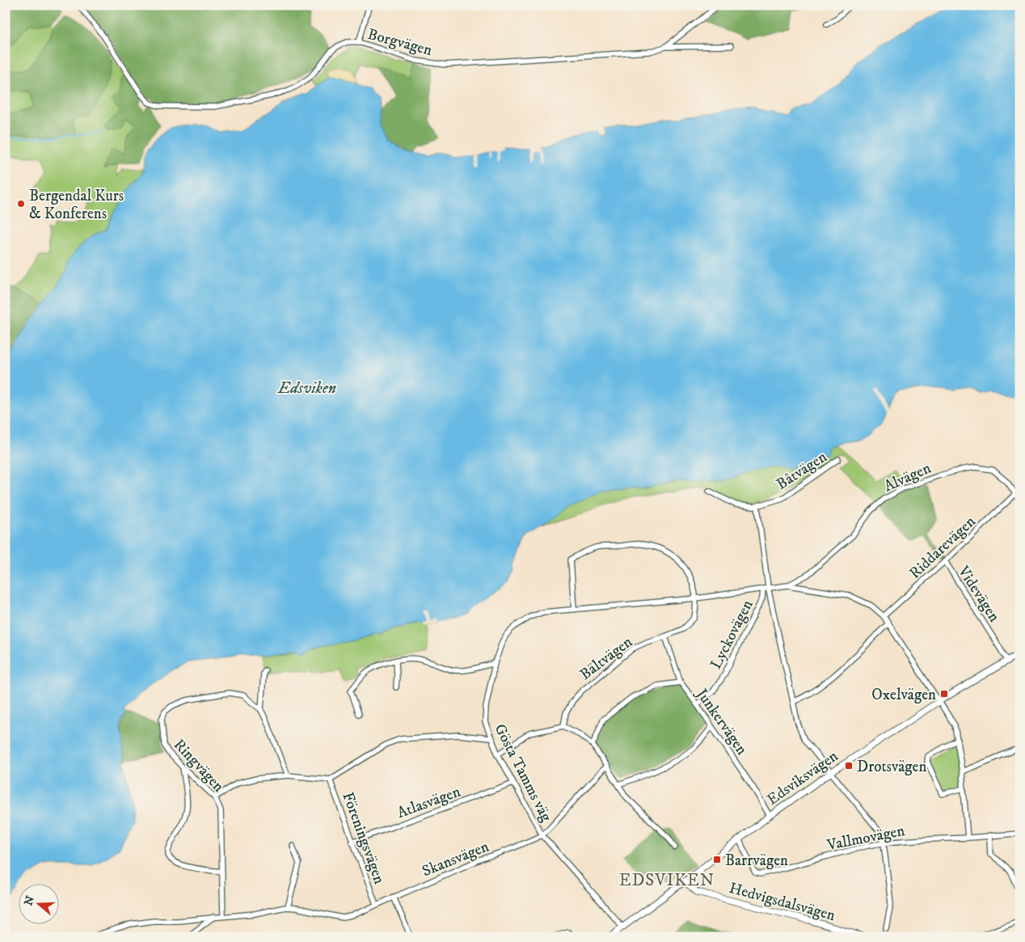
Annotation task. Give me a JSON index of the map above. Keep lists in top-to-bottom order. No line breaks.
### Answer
{"streets":{"street":["Borgvägen","Båtvägen","Alvägen","Riddarevägen","Videvägen","Lyckovägen","Bältvägen","Junkervägen","Ringvägen","Gösta Tamms väg","Edsviksvägen","Atlasvägen","Vallmovägen","Föreningsvägen","Skansvägen","Hedvigsdalsvägen"]},"crossings":[["Alvägen","Riddarevägen"],["Alvägen","Lyckovägen"],["Alvägen","Gösta Tamms väg"],["Riddarevägen","Videvägen"],["Videvägen","Edsviksvägen"],["Lyckovägen","Junkervägen"],["Lyckovägen","Gösta Tamms väg"],["Lyckovägen","Skansvägen"],["Bältvägen","Junkervägen"],["Bältvägen","Gösta Tamms väg"],["Junkervägen","Edsviksvägen"],["Junkervägen","Skansvägen"],["Ringvägen","Skansvägen"],["Gösta Tamms väg","Edsviksvägen"],["Gösta Tamms väg","Atlasvägen"],["Gösta Tamms väg","Skansvägen"],["Edsviksvägen","Vallmovägen"],["Edsviksvägen","Hedvigsdalsvägen"],["Atlasvägen","Föreningsvägen"],["Föreningsvägen","Skansvägen"]],"districts":["EDSVIKEN"],"water":["Edsviken"],"places":{"other":["Bergendal Kurs & Konferens"],"transit":["Oxelvägen","Drotsvägen","Barrvägen"]},"north":"left"}
